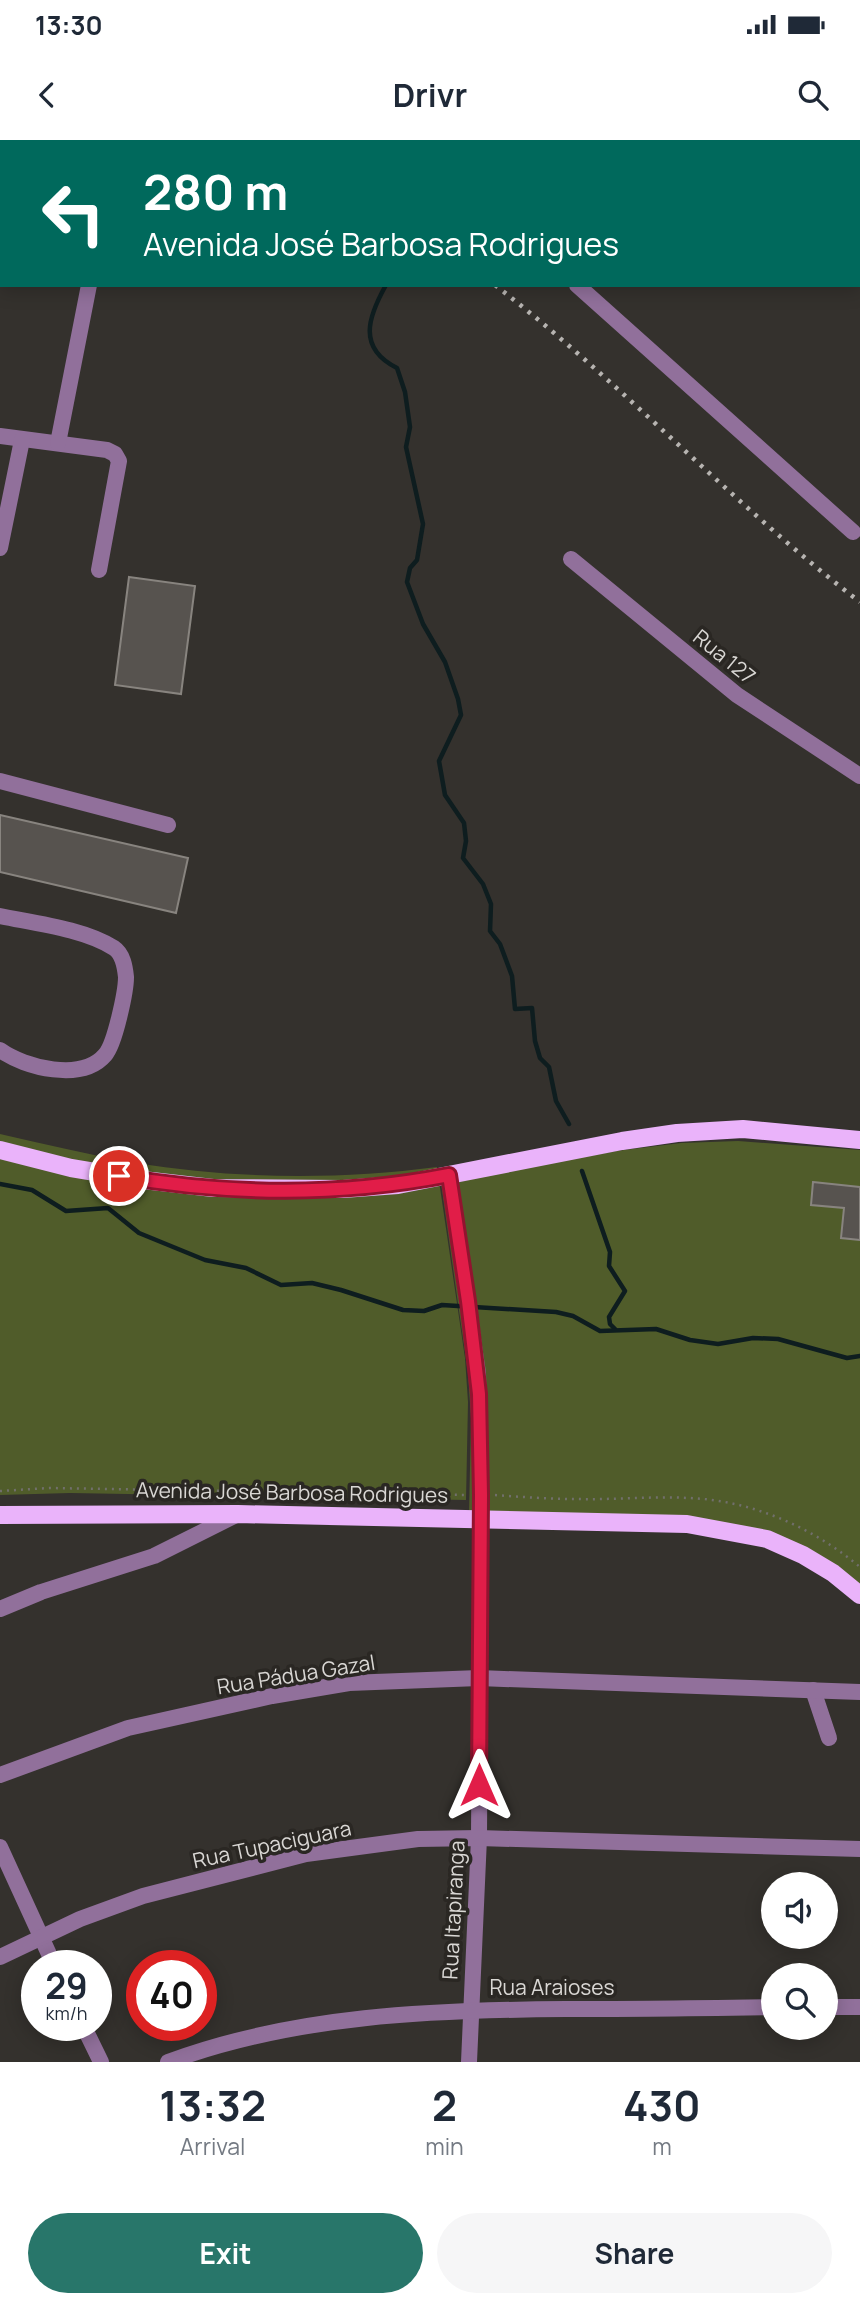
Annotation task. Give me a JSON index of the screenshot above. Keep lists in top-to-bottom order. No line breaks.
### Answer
{"streets":{"main road":["Avenida José Barbosa Rodrigues"],"street":["Rua 127","Rua Pádua Gazal","Rua Tupaciguara","Rua Itapiranga","Rua Araioses"]},"crossings":[["Avenida José Barbosa Rodrigues","Rua Itapiranga"],["Rua Pádua Gazal","Rua Itapiranga"],["Rua Tupaciguara","Rua Itapiranga"],["Rua Itapiranga","Rua Araioses"]],"page":{"status":"13:30","header":"Drivr","turn":["280 m","Avenida José Barbosa Rodrigues"],"speed":"29 km/h","limit":"40","eta":["13:32","Arrival","2","min","430","m"],"buttons":["Exit","Share"]}}
